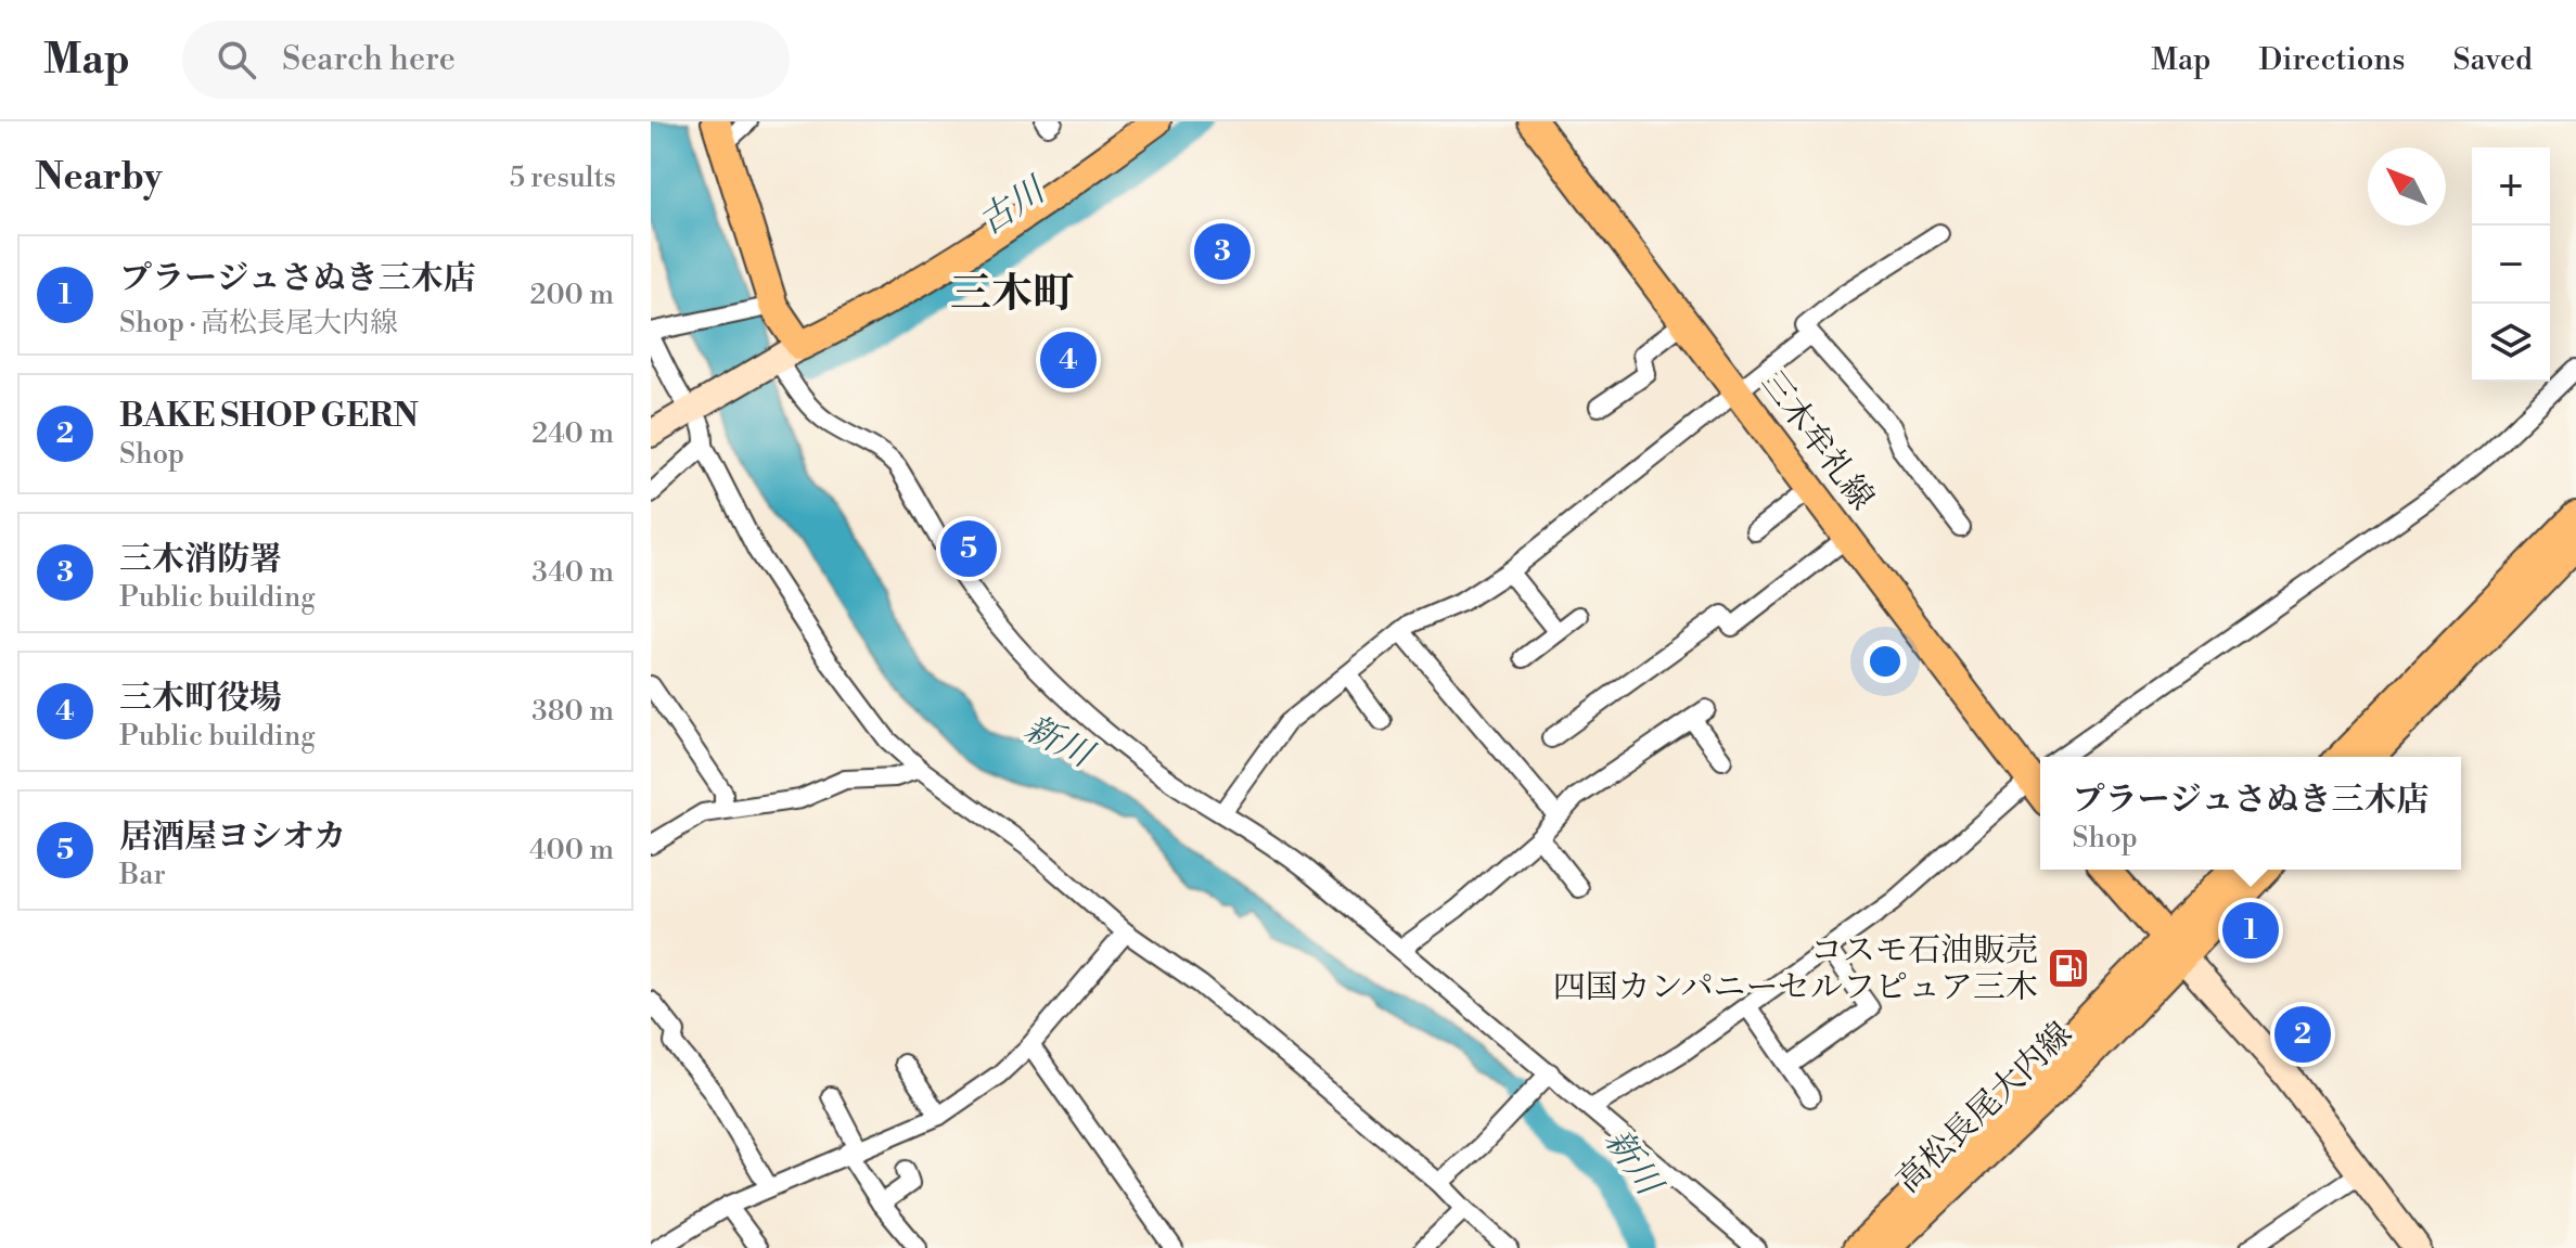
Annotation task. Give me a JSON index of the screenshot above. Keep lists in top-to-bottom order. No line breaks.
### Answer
{"streets":{"main road":["三木牟礼線","高松長尾大内線"]},"districts":["三木町"],"water":["古川","新川"],"places":{"fuel station":["コスモ石油販売 四国カンパニーセルフピュア三木"]},"north":"top left","page":{"header":"Map","search":"Search here","nav":["Map","Directions","Saved"],"heading":["Nearby","5 results"],"map_buttons":["+","−"],"pins":["3","4","5","1","2"],"list":[{"mark":"1","name":"プラージュさぬき三木店","note":"Shop · 高松長尾大内線","value":"200 m"},{"mark":"2","name":"BAKE SHOP GERN","note":"Shop","value":"240 m"},{"mark":"3","name":"三木消防署","note":"Public building","value":"340 m"},{"mark":"4","name":"三木町役場","note":"Public building","value":"380 m"},{"mark":"5","name":"居酒屋ヨシオカ","note":"Bar","value":"400 m"}],"popup":["プラージュさぬき三木店","Shop"]}}
